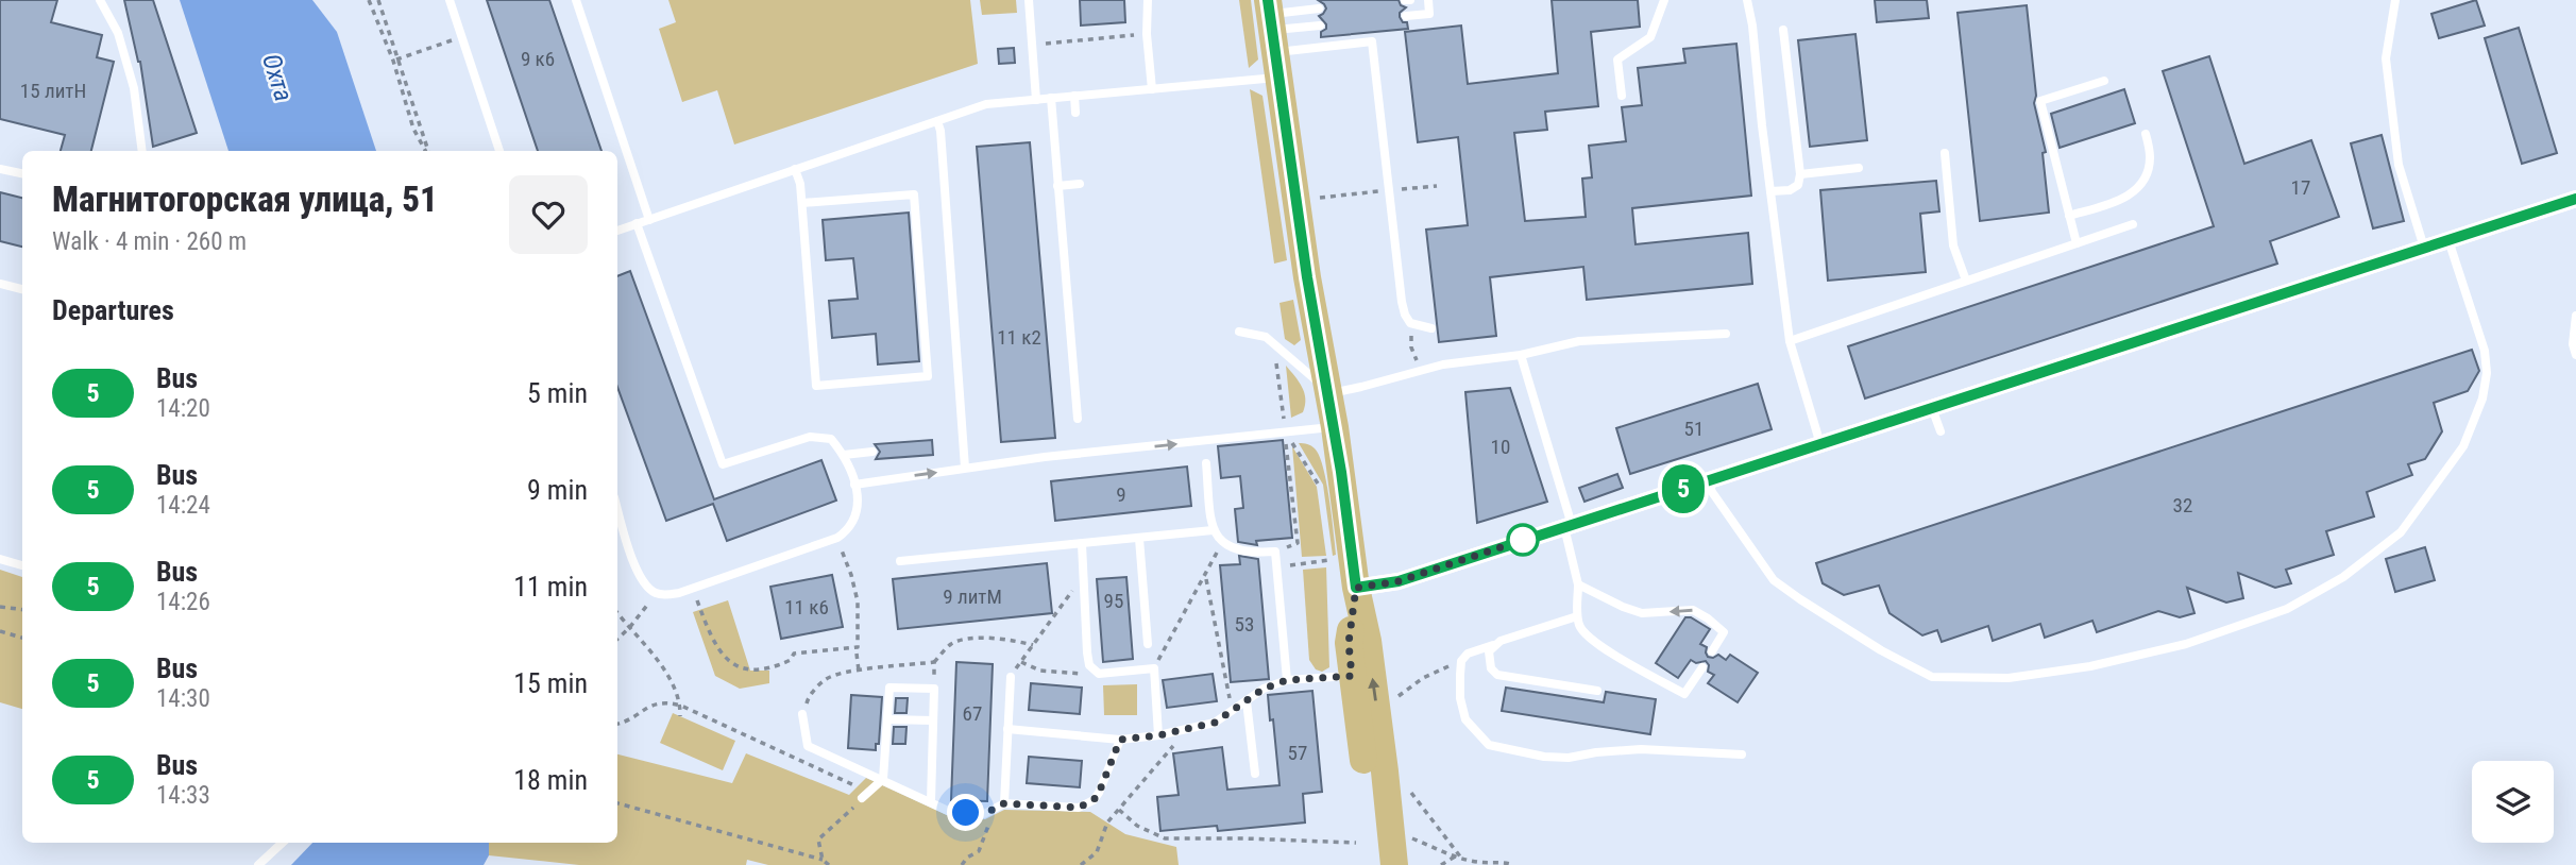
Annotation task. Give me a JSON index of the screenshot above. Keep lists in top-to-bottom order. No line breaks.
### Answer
{"water":["Охта"],"lines":["bus line 5"],"house_numbers":["9 к6","15 литН","17","11 к2","51","10","9","32","9 литМ","95","11 к6","53","67","57"],"page":{"on_map":"5","heading":[["Магнитогорская улица, 51","Walk · 4 min · 260 m"],"Departures"],"list":[{"mark":"5","name":"Bus","note":"14:20","value":"5 min"},{"mark":"5","name":"Bus","note":"14:24","value":"9 min"},{"mark":"5","name":"Bus","note":"14:26","value":"11 min"},{"mark":"5","name":"Bus","note":"14:30","value":"15 min"},{"mark":"5","name":"Bus","note":"14:33","value":"18 min"}]}}
